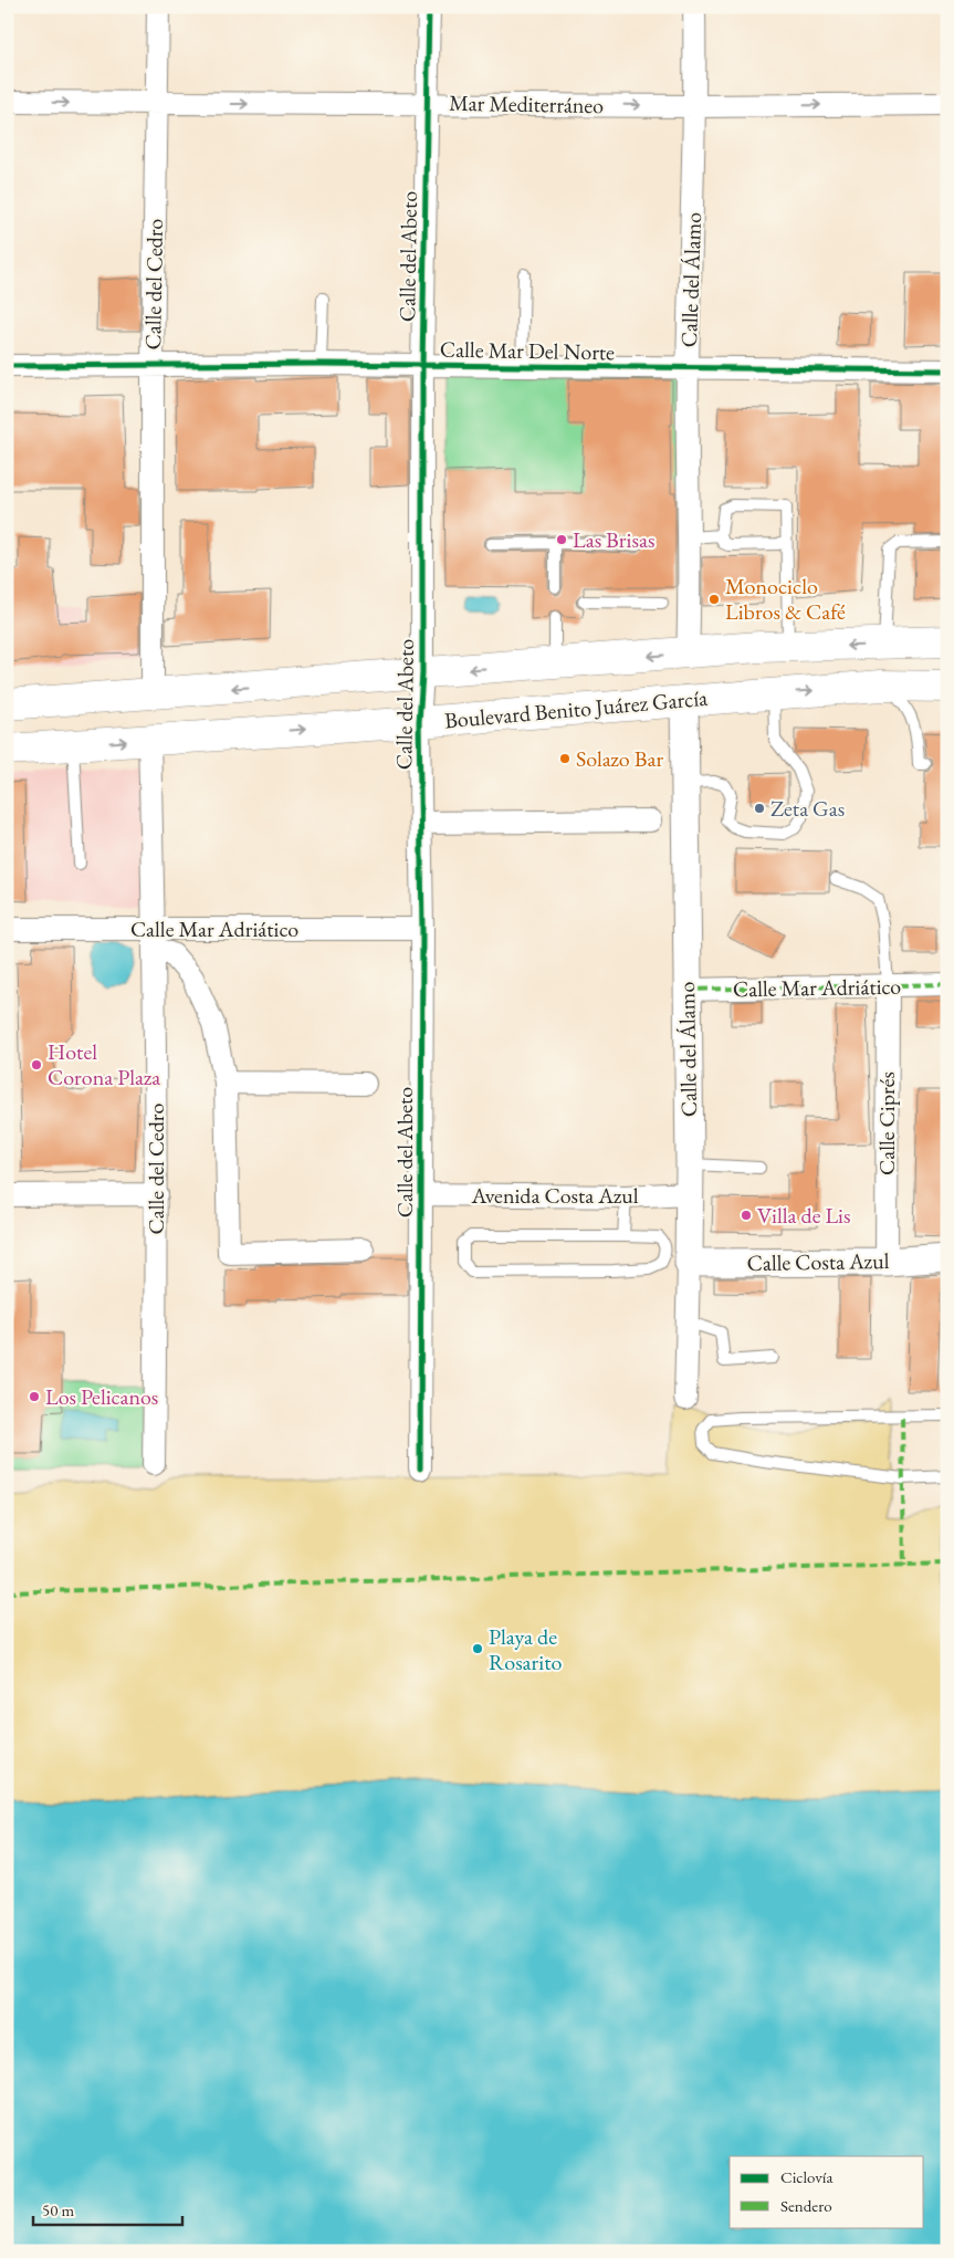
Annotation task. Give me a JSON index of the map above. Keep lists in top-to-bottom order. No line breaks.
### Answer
{"streets":{"main road":["Boulevard Benito Juárez García"],"street":["Mar Mediterráneo","Calle del Abeto","Calle del Álamo","Calle del Cedro","Calle Mar Del Norte","Calle Mar Adriático","Calle Ciprés","Avenida Costa Azul","Calle Costa Azul"]},"crossings":[["Mar Mediterráneo","Calle del Abeto"],["Mar Mediterráneo","Calle del Álamo"],["Mar Mediterráneo","Calle del Cedro"],["Calle del Abeto","Calle Mar Del Norte"],["Calle del Abeto","Boulevard Benito Juárez García"],["Calle del Abeto","Calle Mar Adriático"],["Calle del Abeto","Avenida Costa Azul"],["Calle del Álamo","Calle Mar Del Norte"],["Calle del Álamo","Boulevard Benito Juárez García"],["Calle del Álamo","Calle Mar Adriático"],["Calle del Álamo","Avenida Costa Azul"],["Calle del Álamo","Calle Costa Azul"],["Calle del Cedro","Calle Mar Del Norte"],["Calle del Cedro","Boulevard Benito Juárez García"],["Calle del Cedro","Calle Mar Adriático"],["Calle Mar Adriático","Calle Ciprés"],["Calle Ciprés","Calle Costa Azul"]],"one_way":["Mar Mediterráneo"],"places":["Las Brisas","Monociclo Libros & Café","Solazo Bar","Zeta Gas","Hotel Corona Plaza","Villa de Lis","Los Pelicanos","Playa de Rosarito"],"legend":["Ciclovía","Sendero"],"scale_bar":"50 m"}
